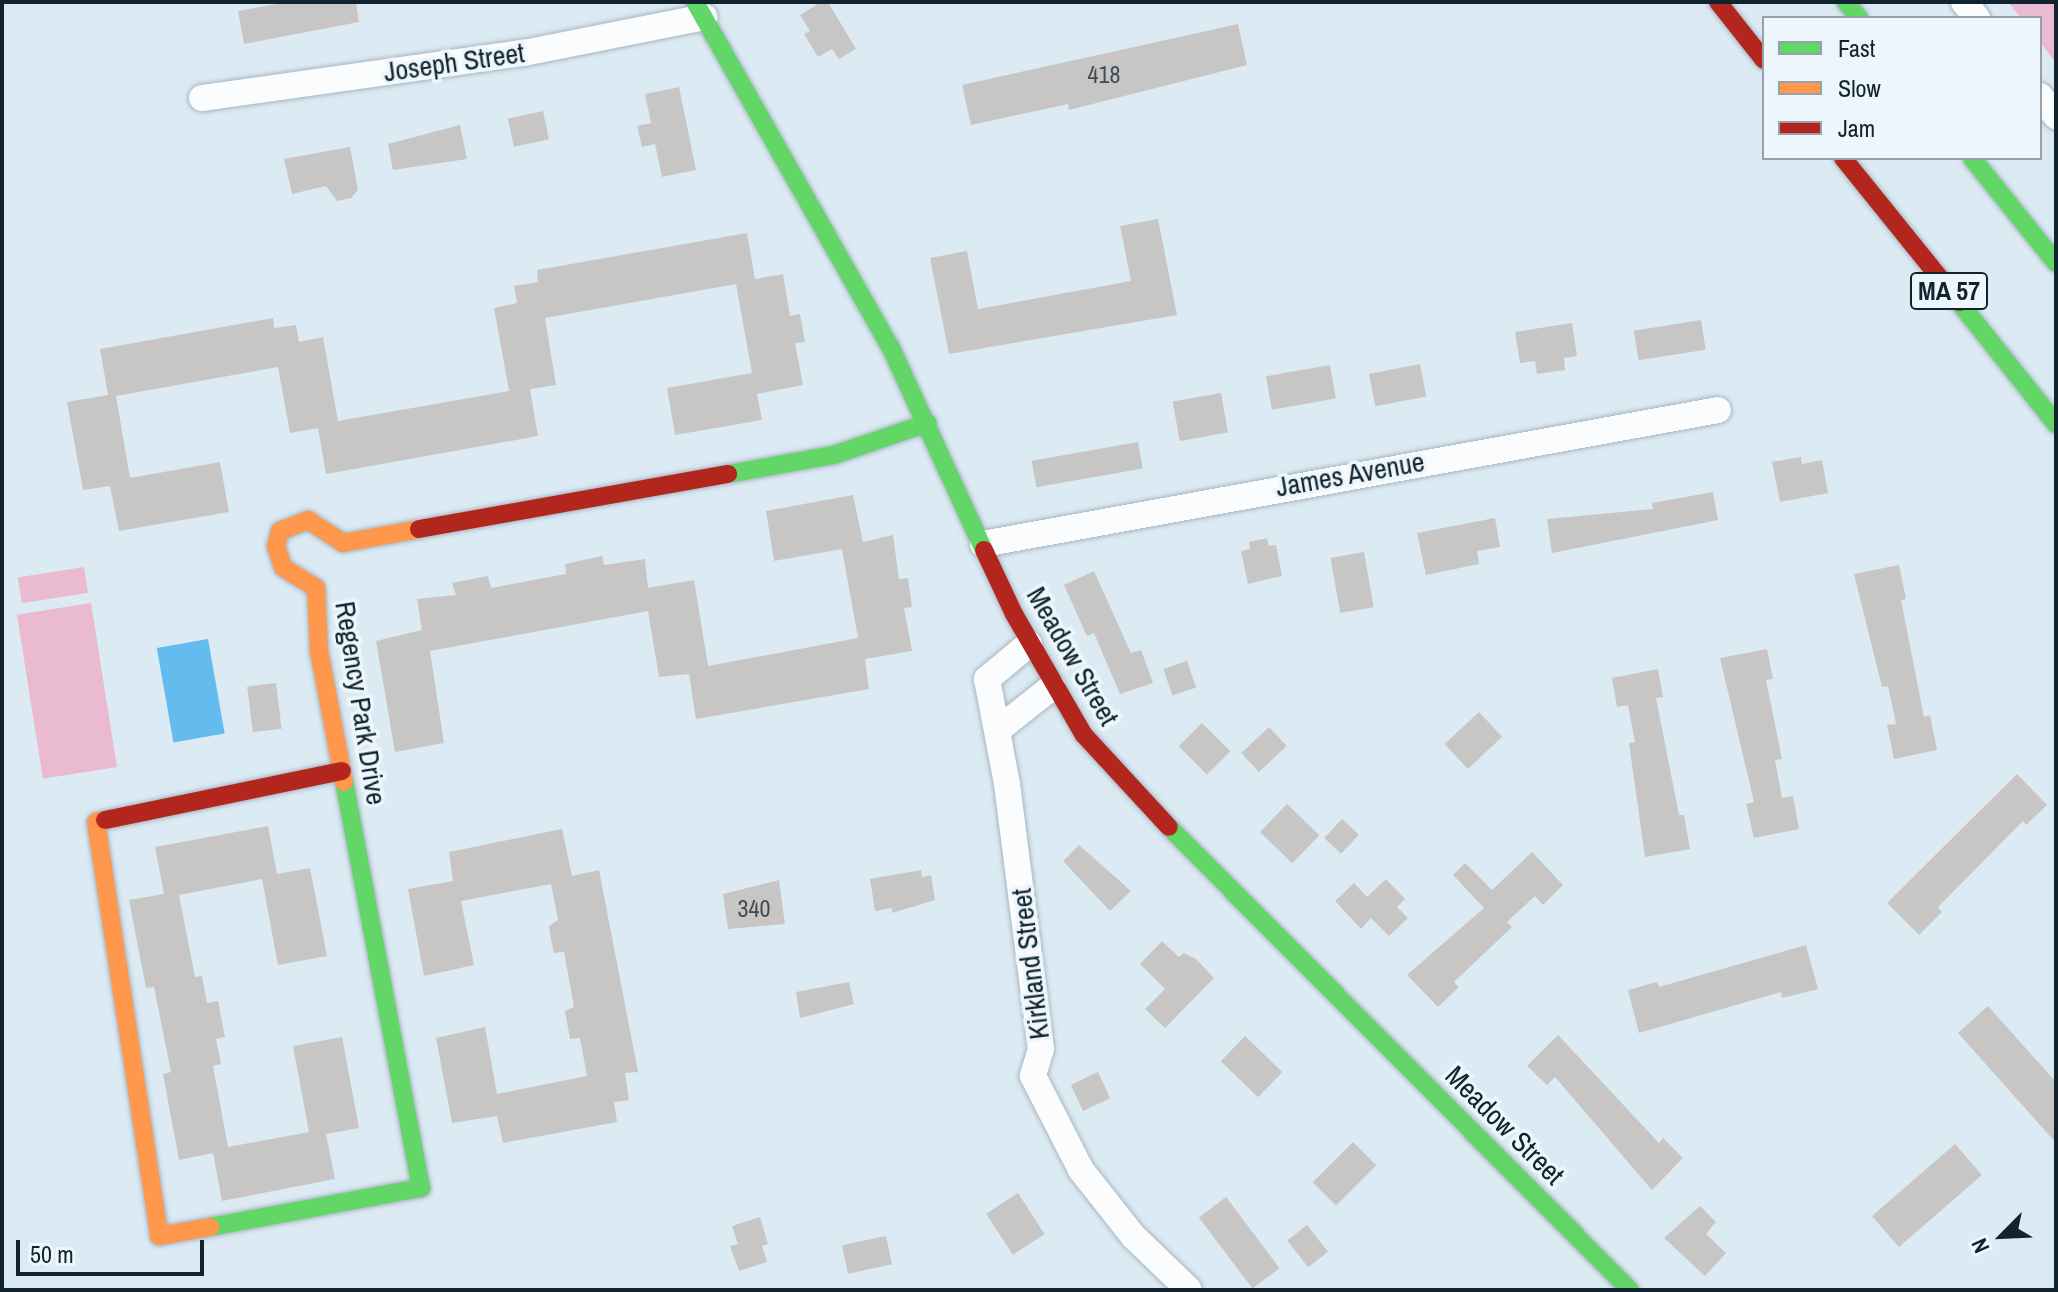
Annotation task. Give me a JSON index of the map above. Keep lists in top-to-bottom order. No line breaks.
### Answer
{"streets":{"main road":["MA 57","Meadow Street","Regency Park Drive"],"street":["Joseph Street","James Avenue","Kirkland Street"]},"crossings":[["Joseph Street","Meadow Street"],["James Avenue","Meadow Street"],["Meadow Street","Regency Park Drive"],["Meadow Street","Kirkland Street"]],"house_numbers":["418","340"],"legend":["Fast","Slow","Jam"],"scale_bar":"50 m","north":"bottom left"}
